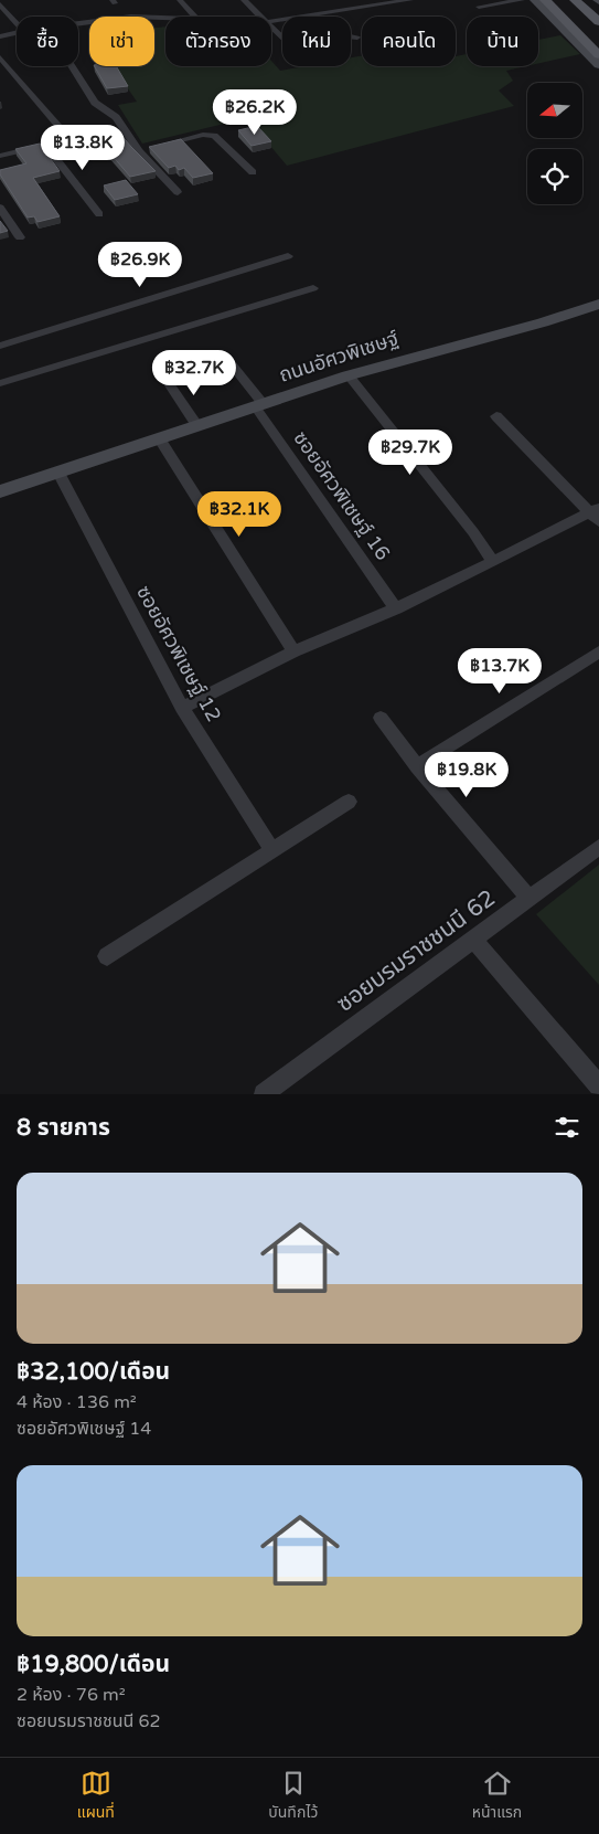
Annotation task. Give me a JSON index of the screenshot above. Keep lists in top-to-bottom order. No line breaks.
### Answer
{"streets":{"street":["ถนนอัศวพิเชษฐ์","ซอยอัศวพิเชษฐ์ 16","ซอยอัศวพิเชษฐ์ 12","ซอยบรมราชชนนี 62"]},"crossings":[["ถนนอัศวพิเชษฐ์","ซอยอัศวพิเชษฐ์ 16"],["ถนนอัศวพิเชษฐ์","ซอยอัศวพิเชษฐ์ 12"]],"north":"left","page":{"chip":["ซื้อ","เช่า","ตัวกรอง","ใหม่","คอนโด","บ้าน"],"price":["฿26.2K","฿13.8K","฿26.9K","฿32.7K","฿29.7K","฿32.1K","฿13.7K","฿19.8K"],"heading":"8 รายการ","list":[{"name":"฿32,100/เดือน","note":"4 ห้อง · 136 m² · ซอยอัศวพิเชษฐ์ 14"},{"name":"฿19,800/เดือน","note":"2 ห้อง · 76 m² · ซอยบรมราชชนนี 62"}],"tabs":["แผนที่","บันทึกไว้","หน้าแรก"]}}
